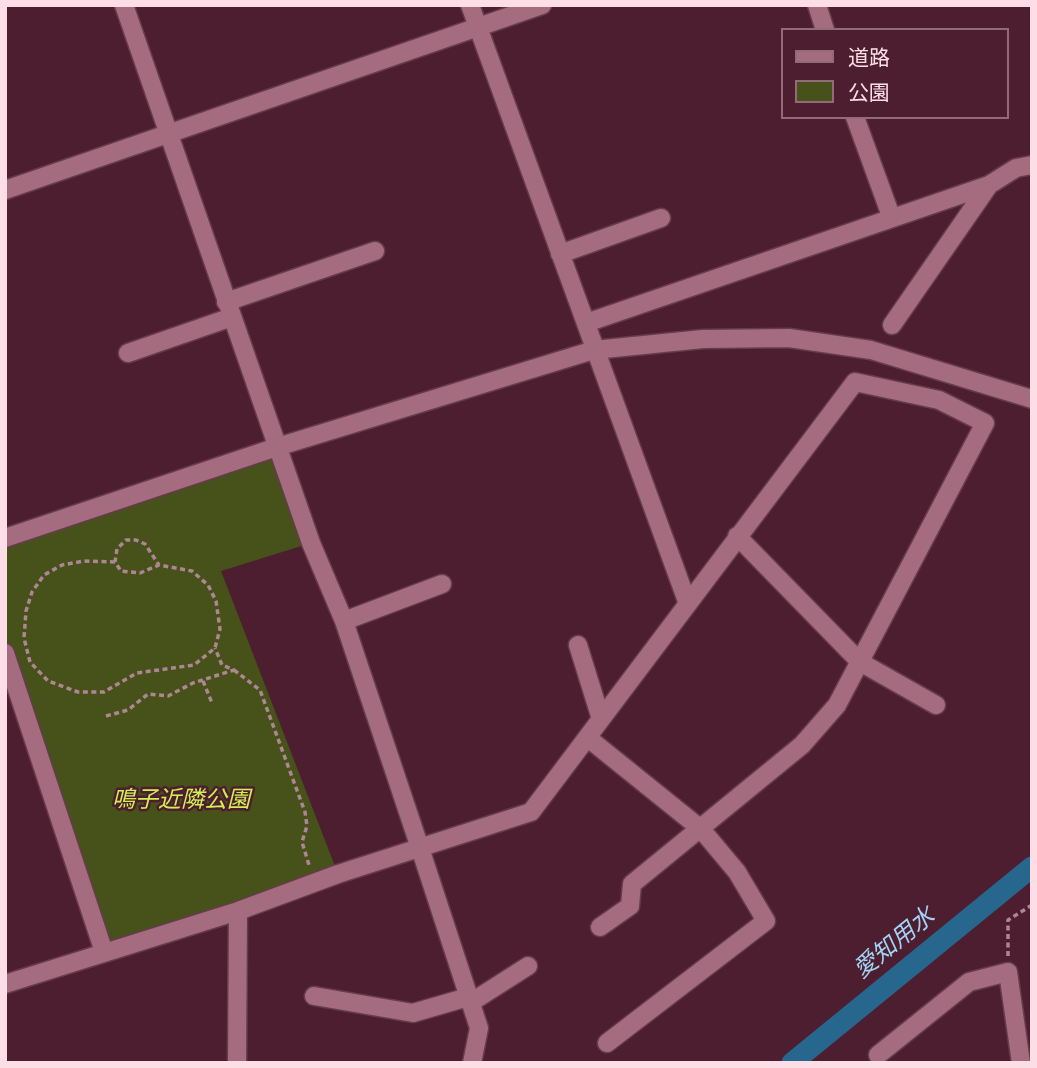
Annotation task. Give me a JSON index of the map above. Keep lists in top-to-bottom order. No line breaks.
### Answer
{"water":["愛知用水"],"parks":["鳴子近隣公園"],"legend":["道路","公園"]}
